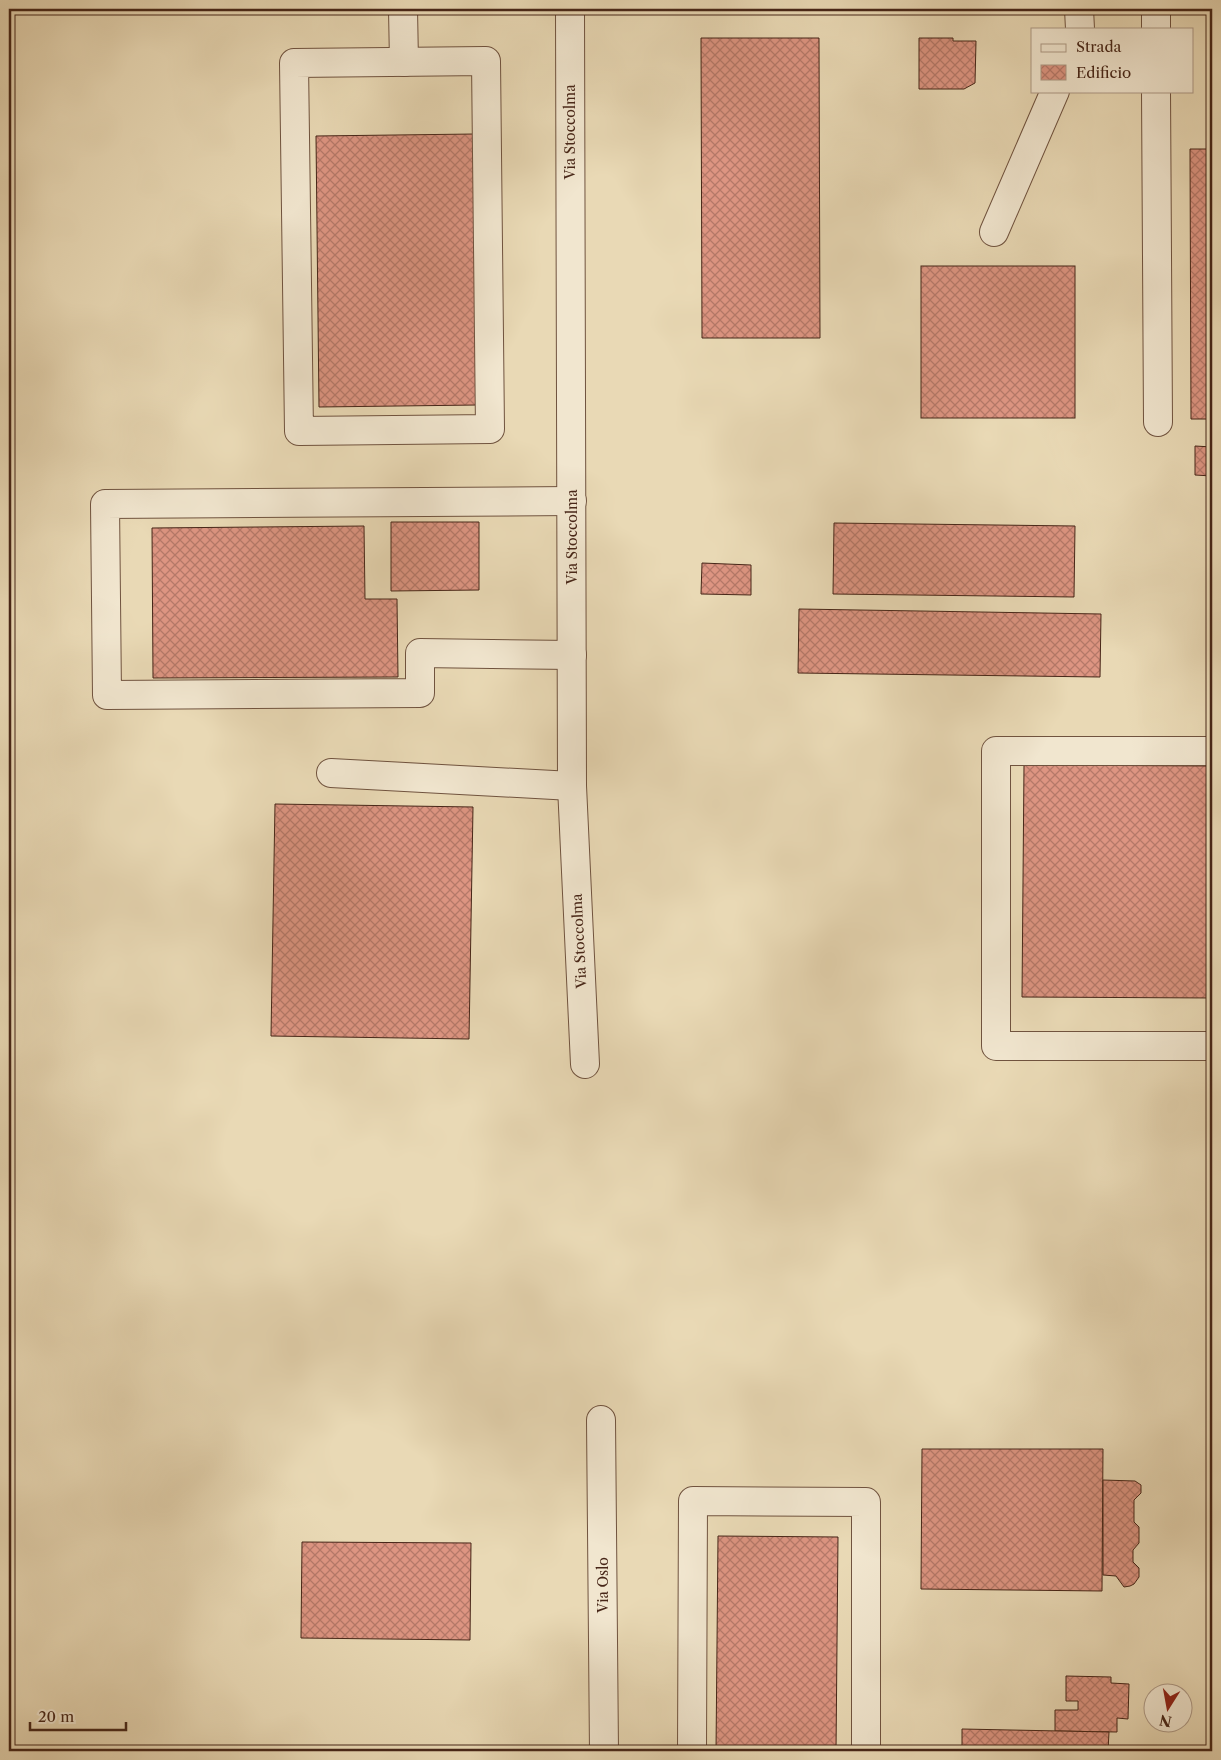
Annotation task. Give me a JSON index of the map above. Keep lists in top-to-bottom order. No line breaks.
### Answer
{"streets":{"street":["Via Stoccolma","Via Oslo"]},"legend":["Strada","Edificio"],"scale_bar":"20 m","north":"bottom"}
